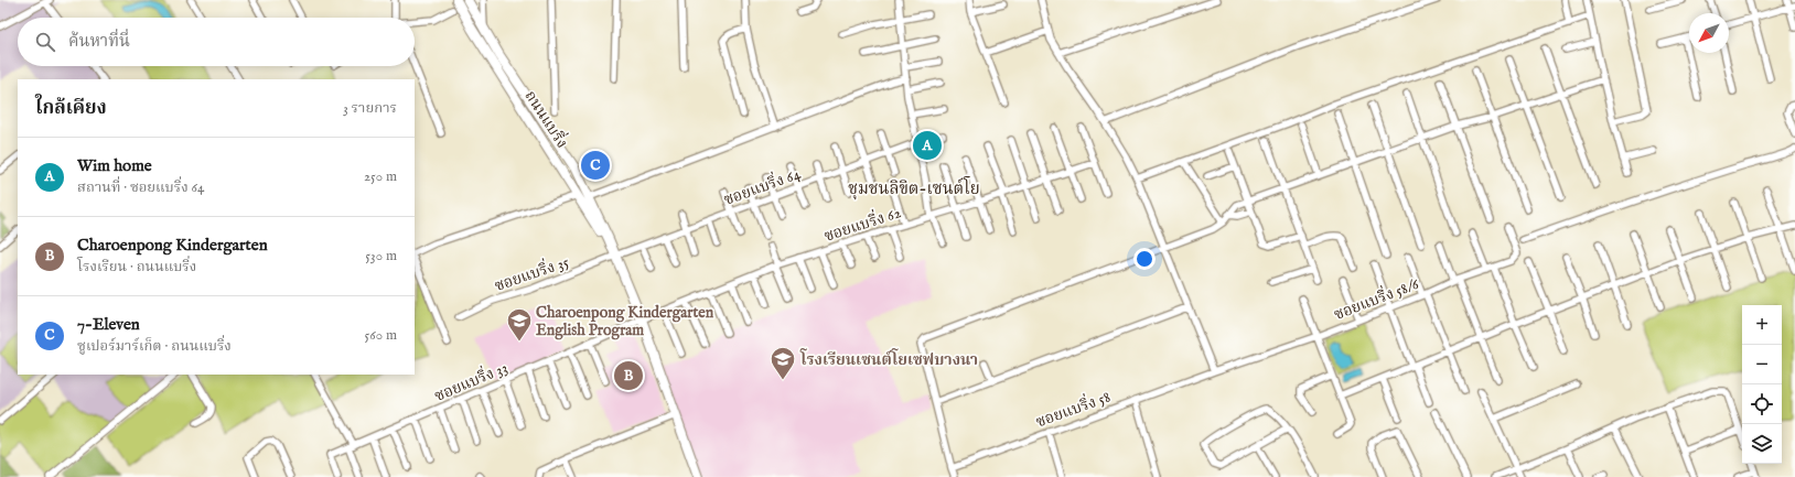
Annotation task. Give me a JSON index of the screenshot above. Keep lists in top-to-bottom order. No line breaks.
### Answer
{"streets":{"main road":["ถนนแบริ่ง"],"street":["ซอยแบริ่ง 64","ซอยแบริ่ง 62","ซอยแบริ่ง 35","ซอยแบริ่ง 58/6","ซอยแบริ่ง 33","ซอยแบริ่ง 58"]},"crossings":[["ถนนแบริ่ง","ซอยแบริ่ง 64"],["ถนนแบริ่ง","ซอยแบริ่ง 62"],["ถนนแบริ่ง","ซอยแบริ่ง 35"],["ถนนแบริ่ง","ซอยแบริ่ง 33"],["ซอยแบริ่ง 64","ซอยแบริ่ง 35"],["ซอยแบริ่ง 62","ซอยแบริ่ง 33"],["ซอยแบริ่ง 58/6","ซอยแบริ่ง 58"]],"districts":["ชุมชนลิขิต-เซนต์โย"],"places":{"school or university":["Charoenpong Kindergarten English Program","โรงเรียนเซนต์โยเซฟบางนา"]},"north":"bottom left","page":{"search":"ค้นหาที่นี่","heading":["ใกล้เคียง","3 รายการ"],"pins":["A","C","B"],"list":[{"mark":"A","name":"Wim home","note":"สถานที่ · ซอยแบริ่ง 64","value":"250 m"},{"mark":"B","name":"Charoenpong Kindergarten","note":"โรงเรียน · ถนนแบริ่ง","value":"530 m"},{"mark":"C","name":"7-Eleven","note":"ซูเปอร์มาร์เก็ต · ถนนแบริ่ง","value":"560 m"}],"map_buttons":["+","−"]}}
